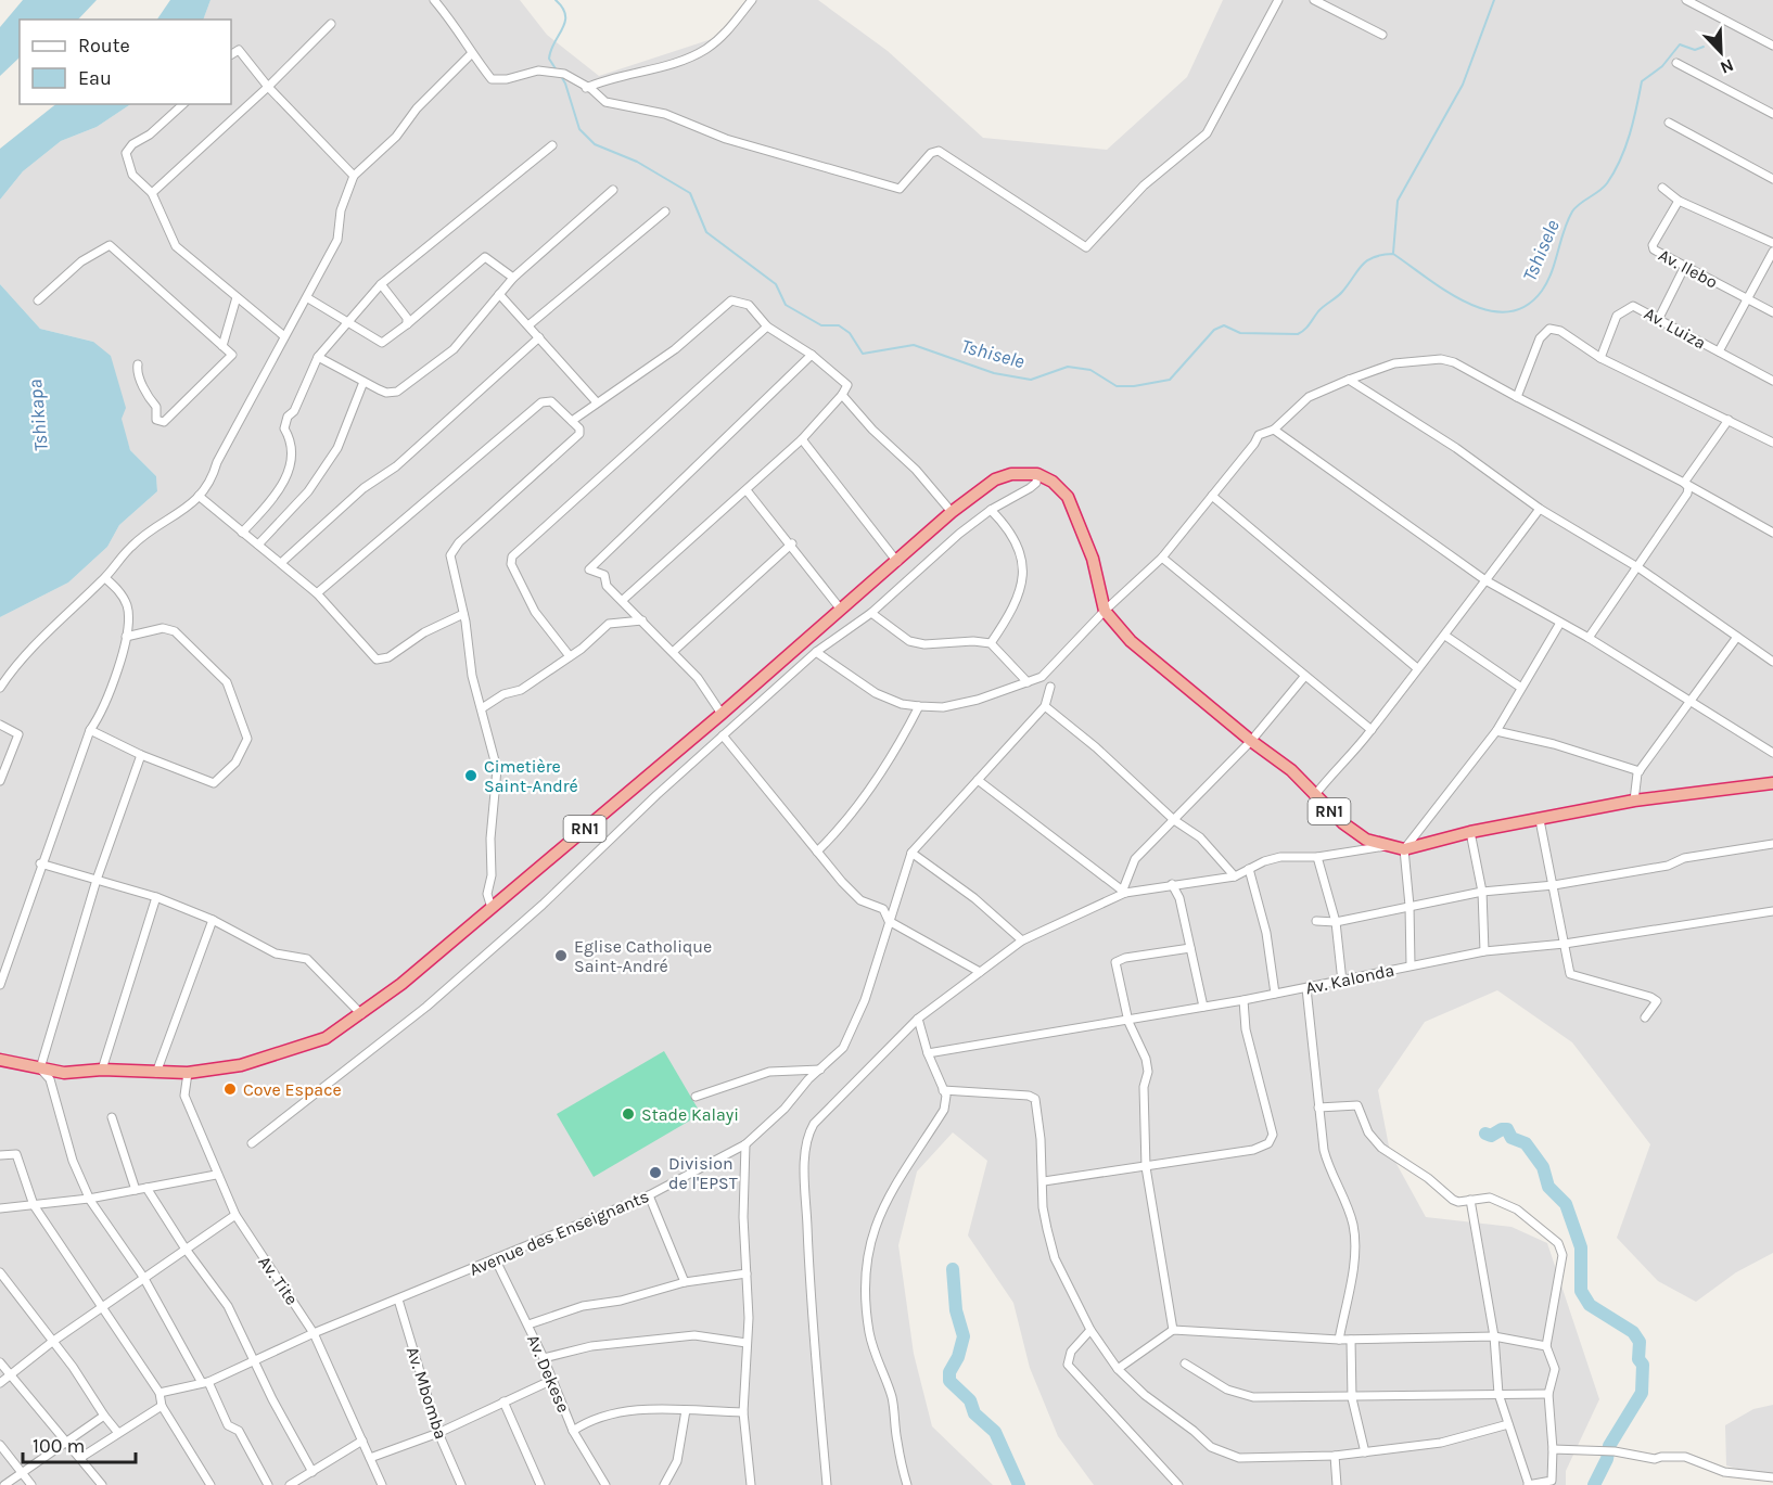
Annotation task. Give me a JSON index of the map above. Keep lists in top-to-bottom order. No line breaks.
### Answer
{"streets":{"highway":["RN1"],"street":["Av. Ilebo","Av. Luiza","Av. Kalonda","Avenue des Enseignants","Av. Tite","Av. Dekese","Av. Mbomba"]},"crossings":[["RN1","Av. Tite"],["Avenue des Enseignants","Av. Tite"],["Avenue des Enseignants","Av. Dekese"],["Avenue des Enseignants","Av. Mbomba"]],"water":["Tshisele","Tshikapa"],"places":["Cimetière Saint-André","Eglise Catholique Saint-André","Cove Espace","Stade Kalayi","Division de l'EPST"],"legend":["Route","Eau"],"scale_bar":"100 m","north":"bottom right"}
